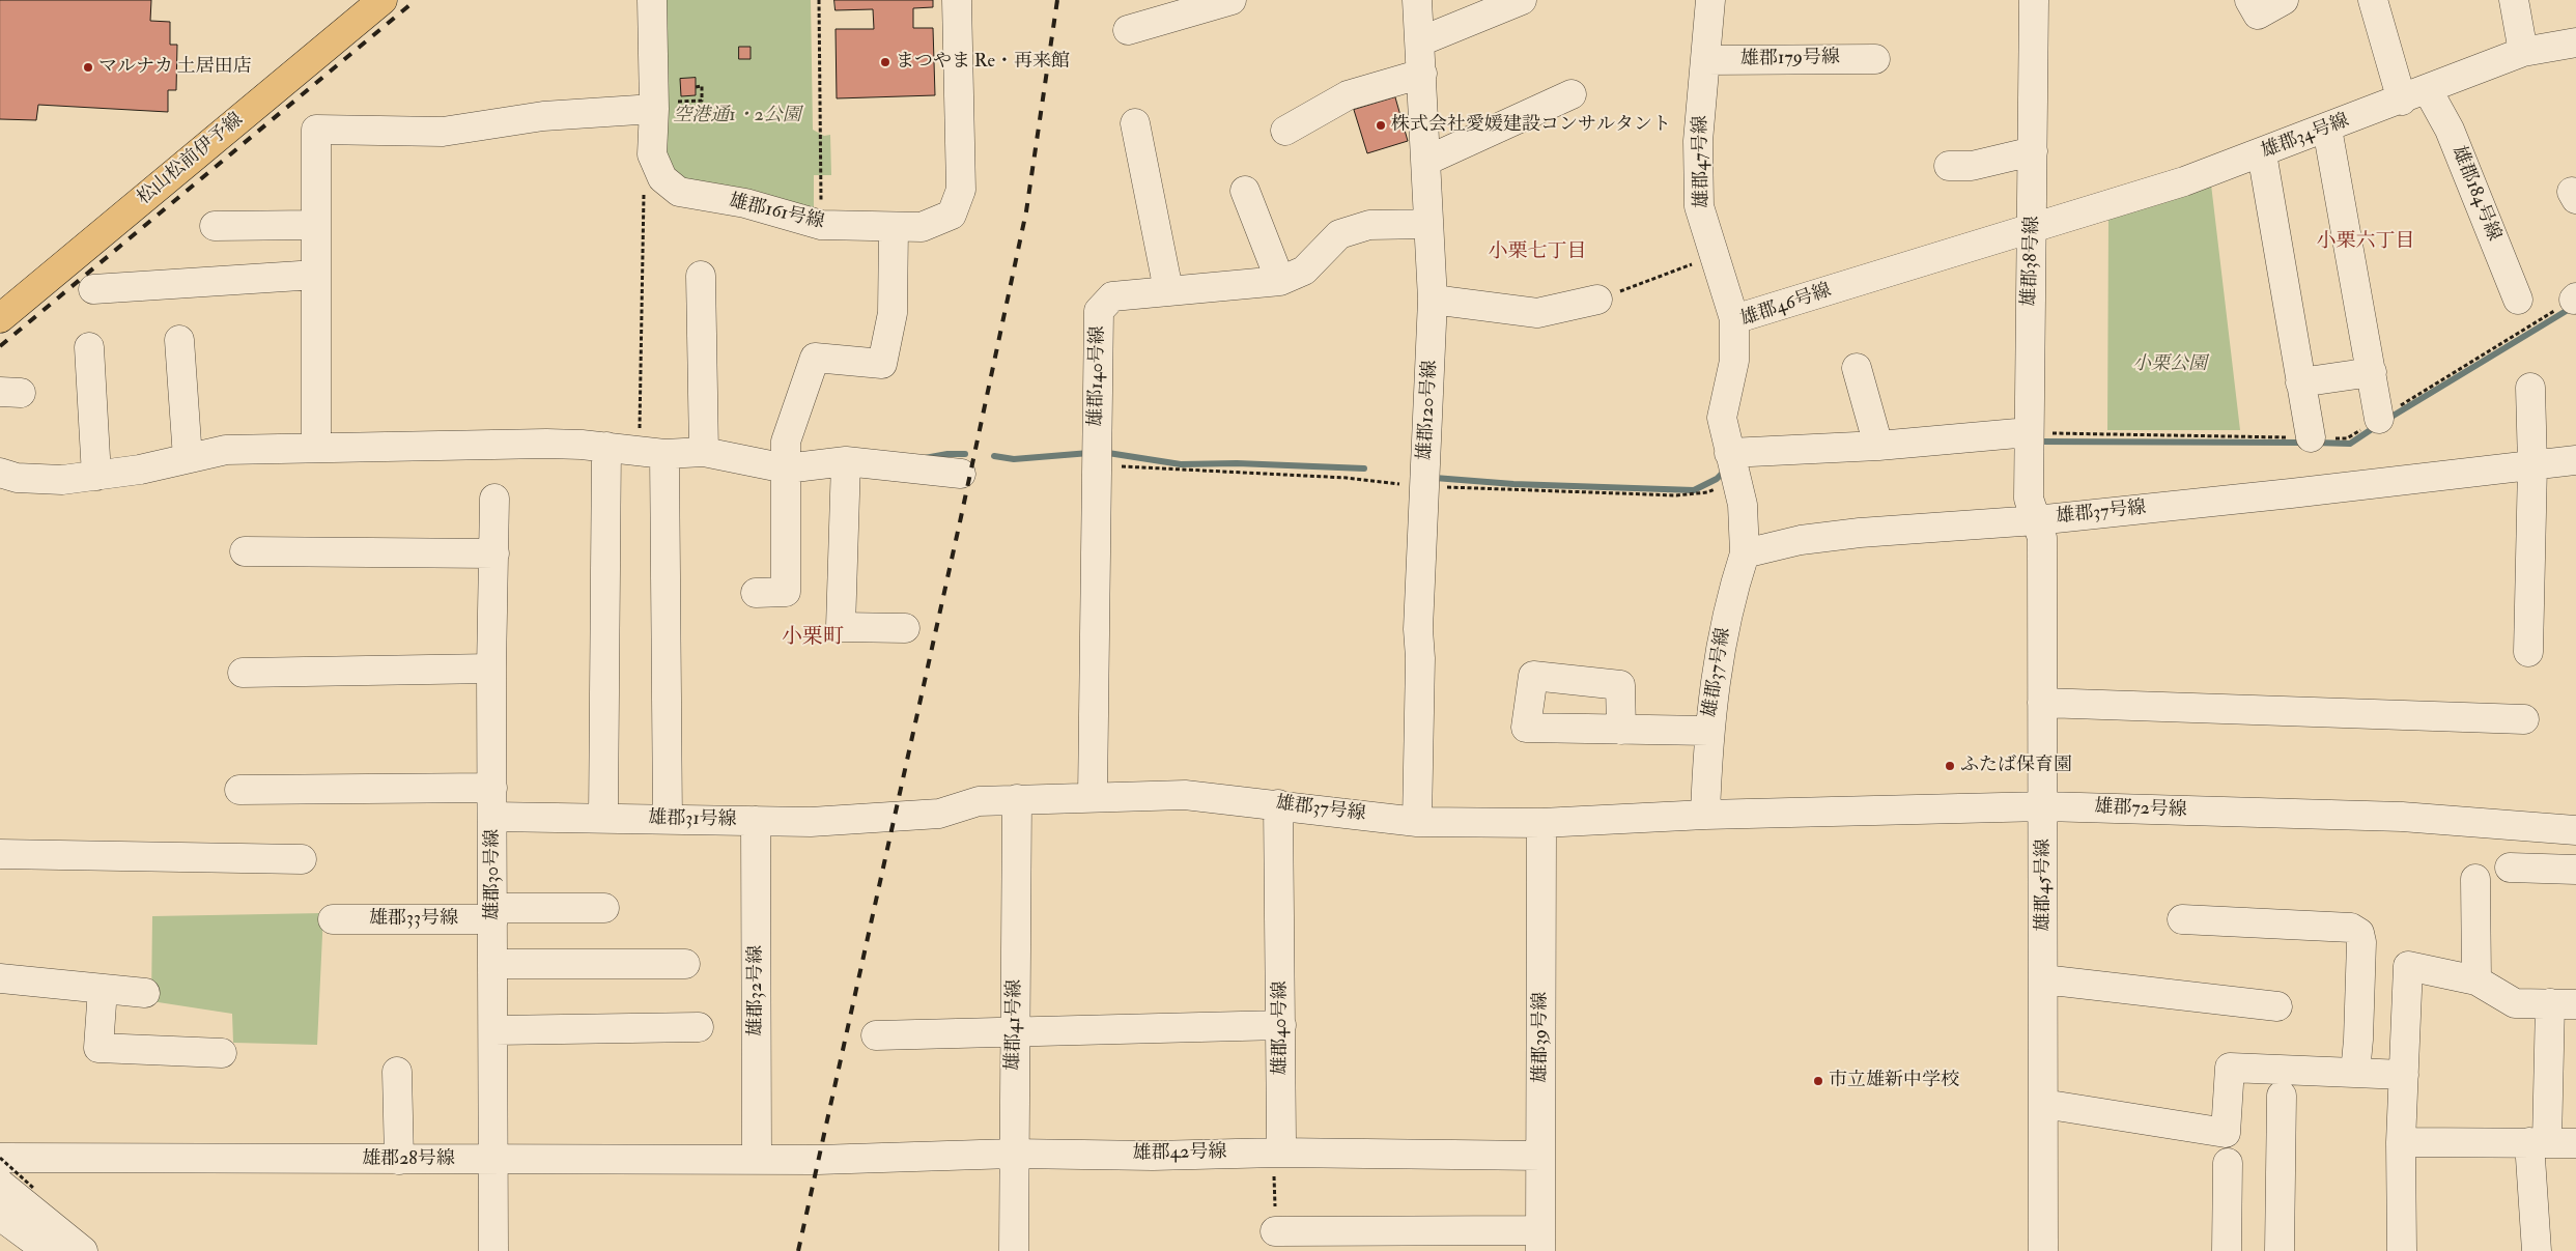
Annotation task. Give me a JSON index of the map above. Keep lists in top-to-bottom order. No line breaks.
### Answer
{"streets":{"main road":["松山松前伊予線"],"street":["雄郡179号線","雄郡34号線","雄郡47号線","雄郡184号線","雄郡161号線","雄郡38号線","雄郡46号線","雄郡140号線","雄郡120号線","雄郡37号線","雄郡72号線","雄郡31号線","雄郡30号線","雄郡45号線","雄郡33号線","雄郡32号線","雄郡41号線","雄郡40号線","雄郡39号線","雄郡42号線","雄郡28号線"]},"crossings":[["雄郡179号線","雄郡47号線"],["雄郡34号線","雄郡184号線"],["雄郡34号線","雄郡38号線"],["雄郡34号線","雄郡46号線"],["雄郡47号線","雄郡46号線"],["雄郡38号線","雄郡46号線"],["雄郡38号線","雄郡37号線"],["雄郡38号線","雄郡45号線"],["雄郡46号線","雄郡37号線"],["雄郡140号線","雄郡120号線"],["雄郡140号線","雄郡37号線"],["雄郡120号線","雄郡37号線"],["雄郡37号線","雄郡72号線"],["雄郡37号線","雄郡31号線"],["雄郡37号線","雄郡45号線"],["雄郡37号線","雄郡41号線"],["雄郡37号線","雄郡40号線"],["雄郡37号線","雄郡39号線"],["雄郡72号線","雄郡45号線"],["雄郡31号線","雄郡30号線"],["雄郡31号線","雄郡32号線"],["雄郡30号線","雄郡33号線"],["雄郡30号線","雄郡28号線"],["雄郡32号線","雄郡28号線"],["雄郡41号線","雄郡42号線"],["雄郡40号線","雄郡42号線"],["雄郡39号線","雄郡42号線"],["雄郡42号線","雄郡28号線"]],"districts":["小栗六丁目","小栗七丁目","小栗町"],"parks":["空港通1・2公園","小栗公園"],"places":["まつやま Re・再来館","マルナカ 土居田店","株式会社愛媛建設コンサルタント","ふたば保育園","市立雄新中学校"]}
